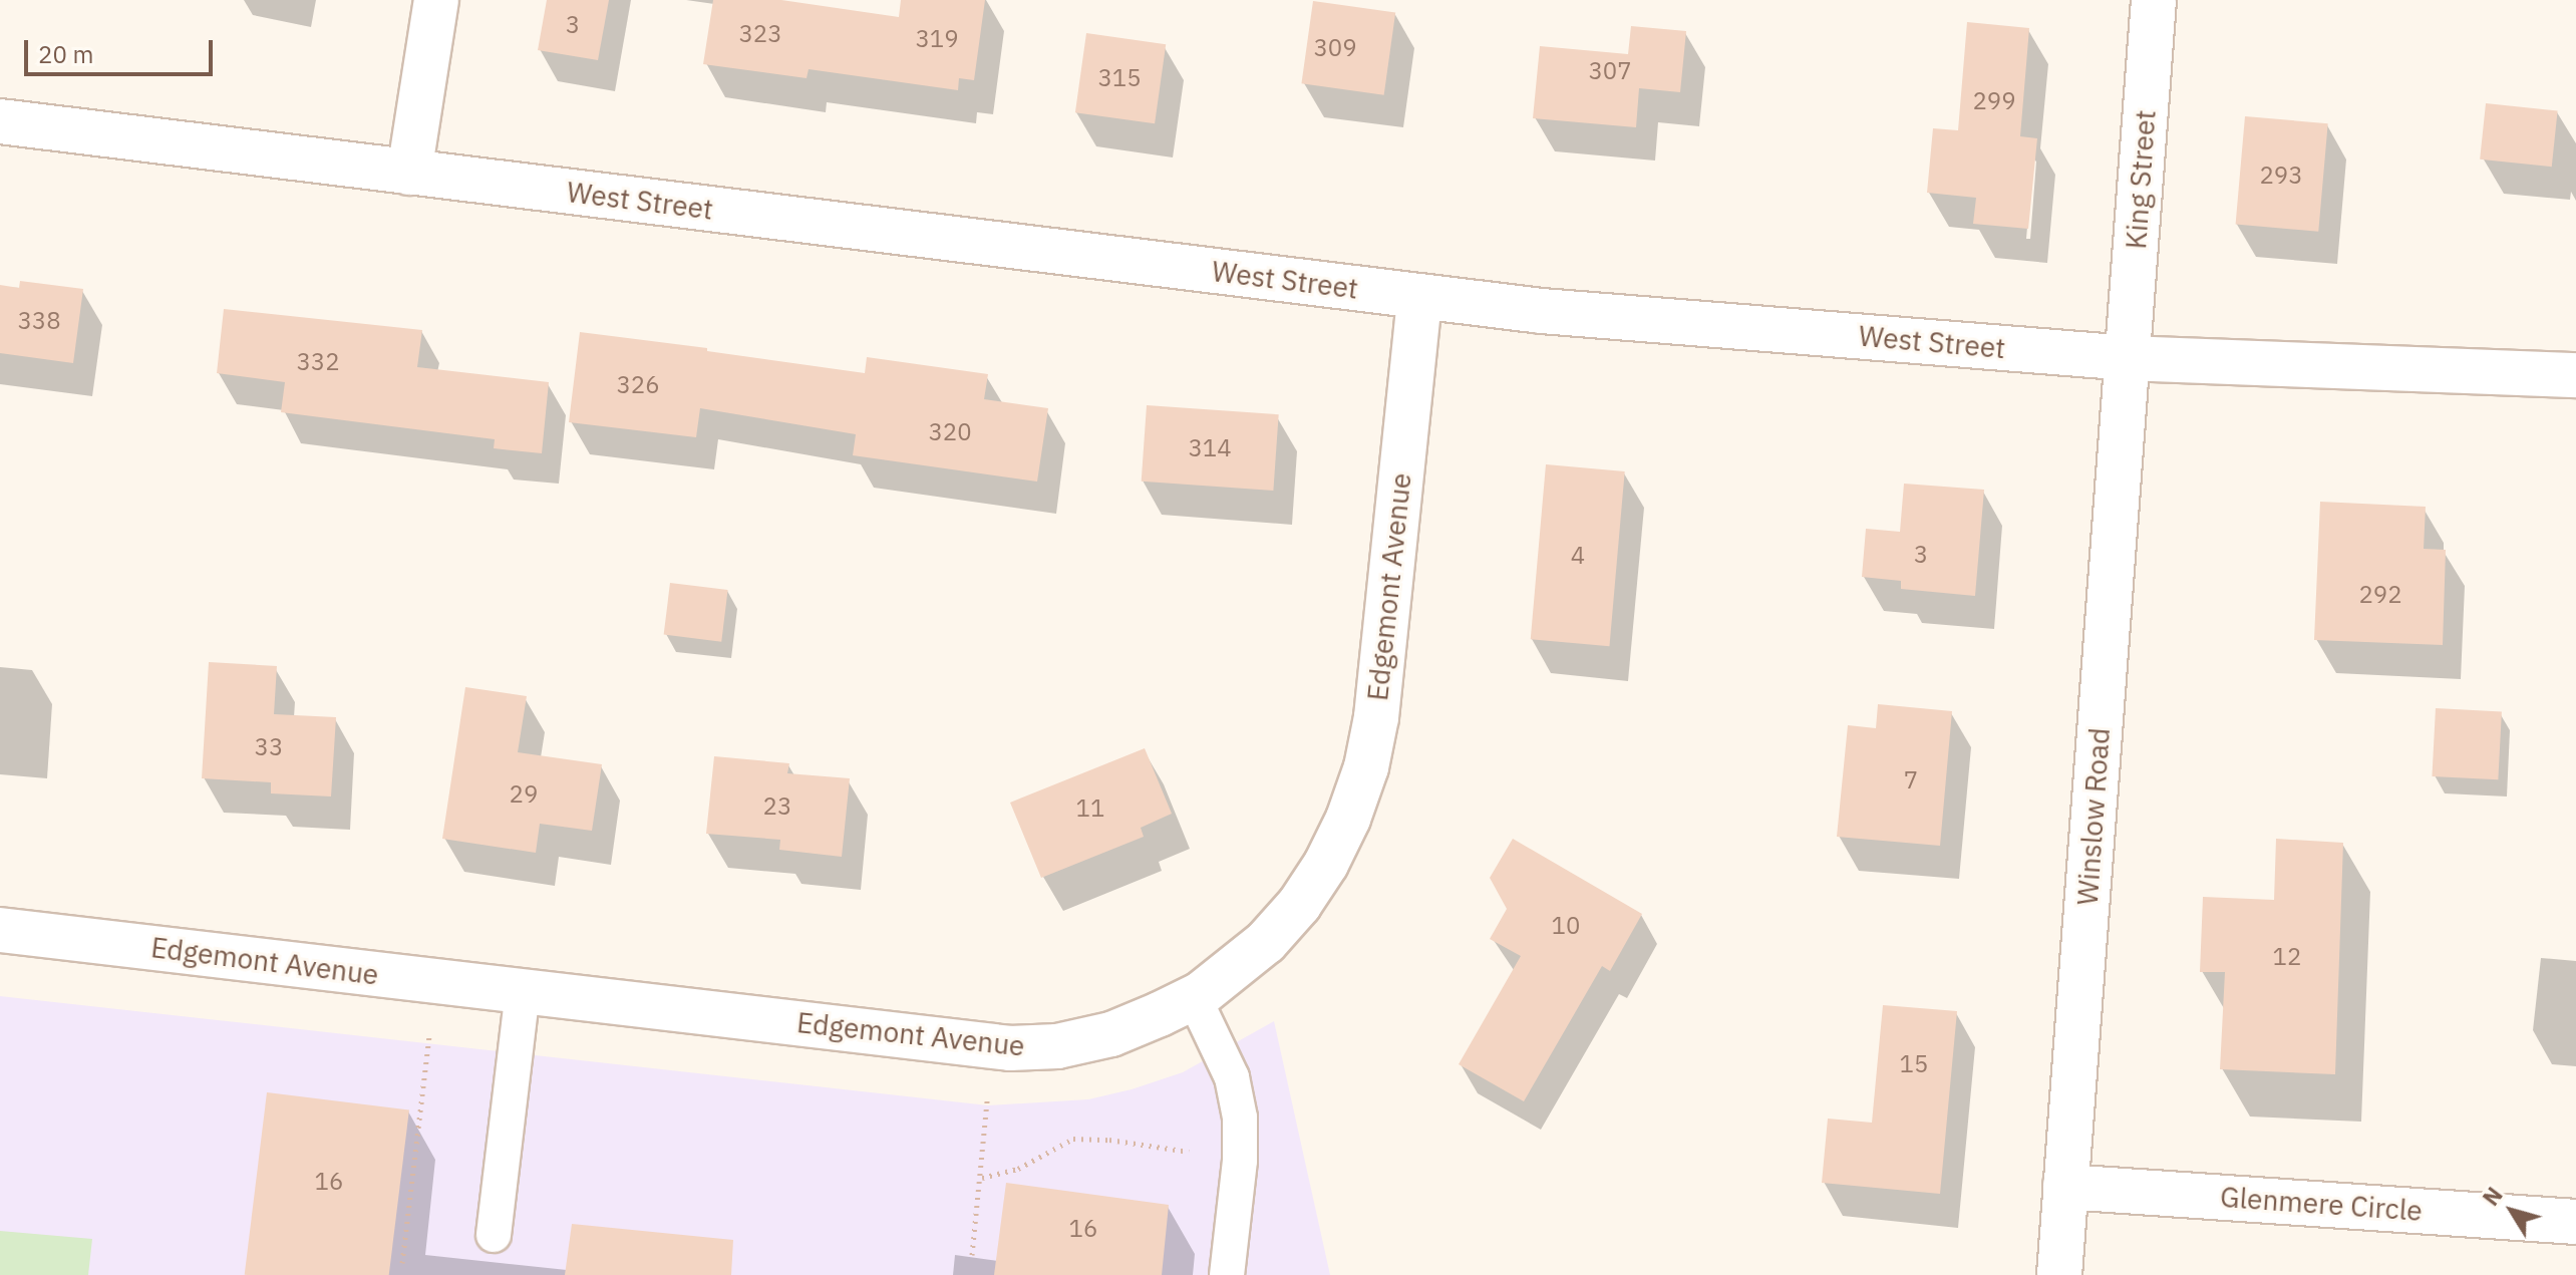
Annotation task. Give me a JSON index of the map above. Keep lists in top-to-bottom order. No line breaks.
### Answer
{"streets":{"street":["King Street","West Street","Edgemont Avenue","Winslow Road","Glenmere Circle"]},"crossings":[["King Street","West Street"],["King Street","Winslow Road"],["West Street","Edgemont Avenue"],["West Street","Winslow Road"],["Winslow Road","Glenmere Circle"]],"house_numbers":["3","323","319","309","307","315","299","293","338","332","326","320","314","3","4","292","33","7","29","23","11","10","12","15","16","16"],"scale_bar":"20 m","north":"top left"}
